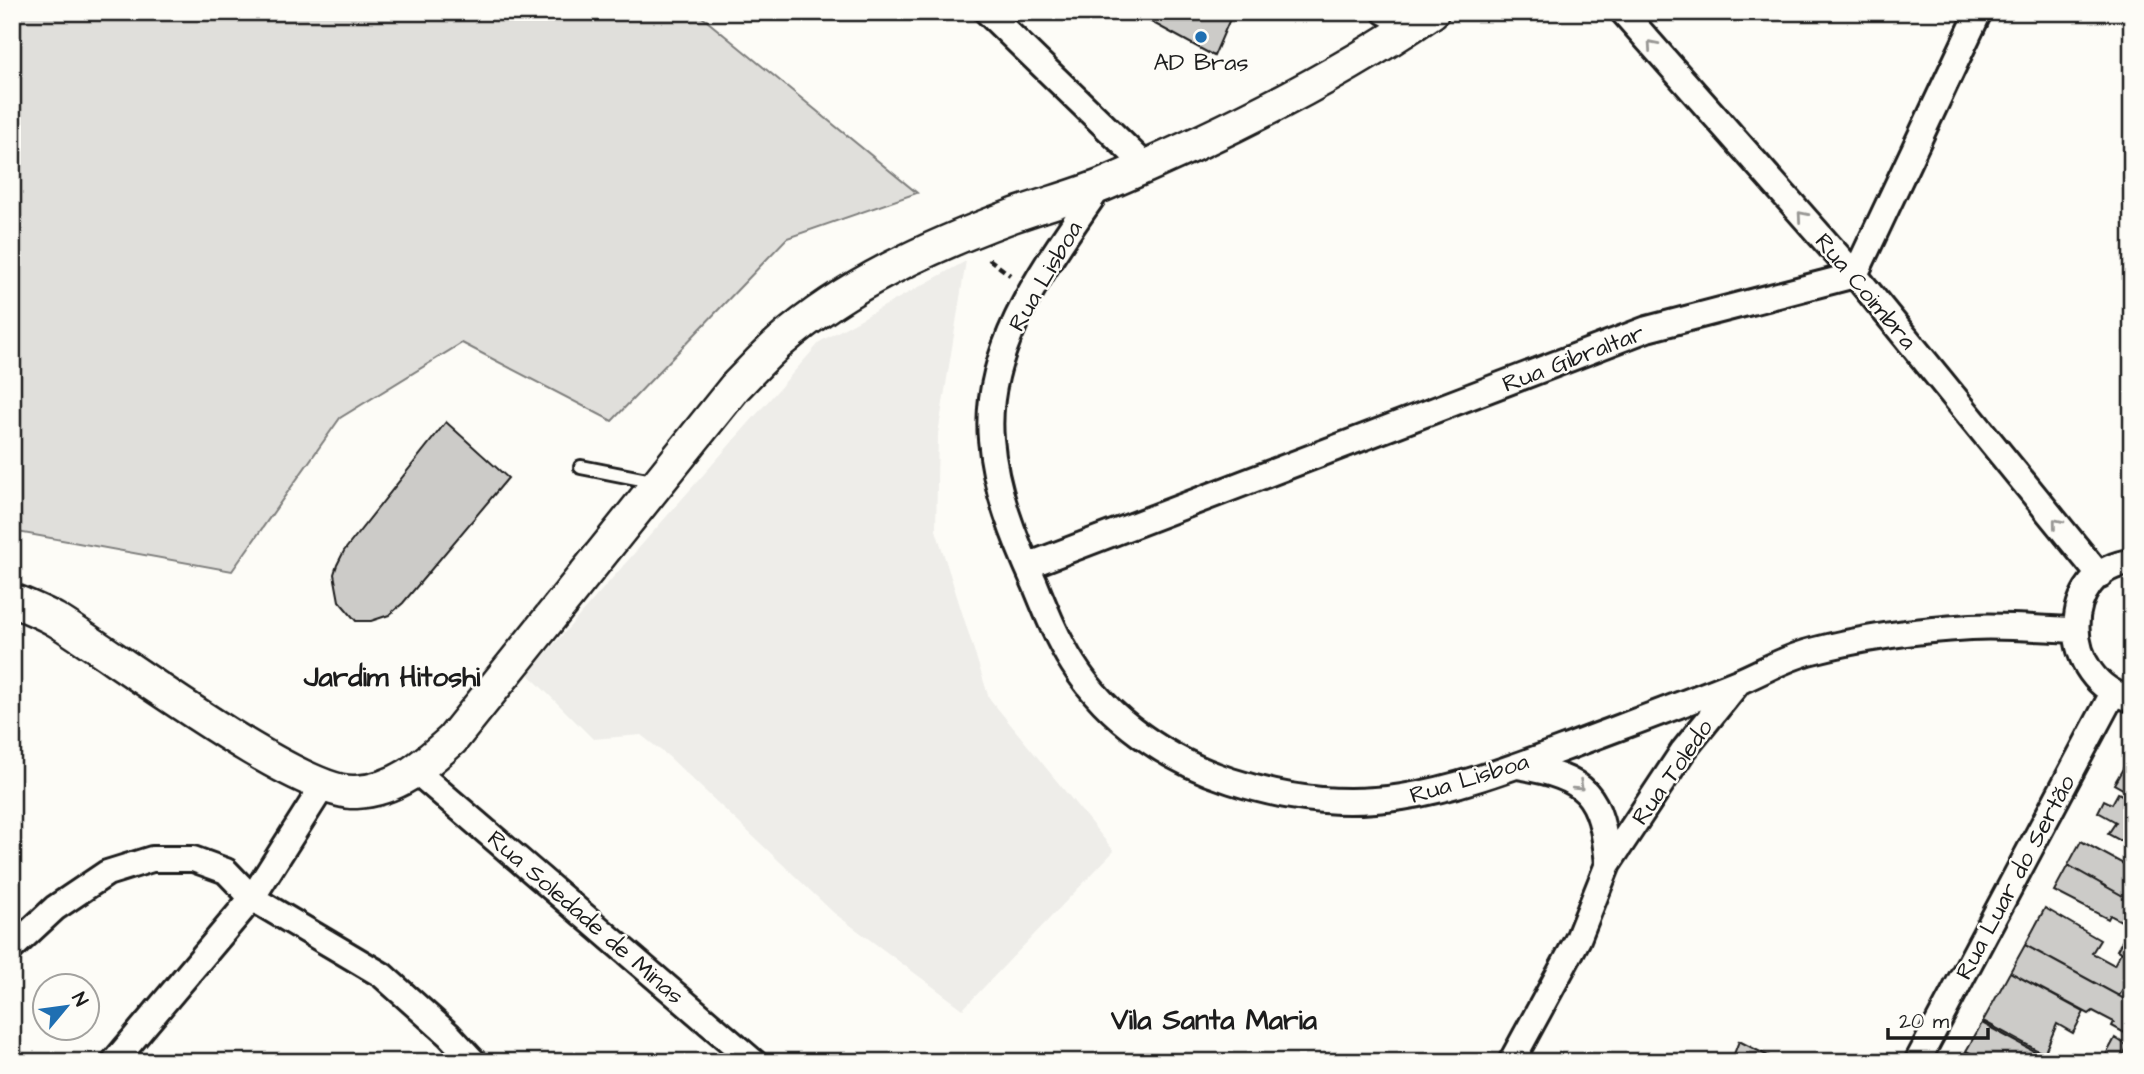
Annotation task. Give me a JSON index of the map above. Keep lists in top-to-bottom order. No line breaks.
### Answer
{"streets":{"street":["Rua Lisboa","Rua Coimbra","Rua Gibraltar","Rua Toledo","Rua Luar do Sertão","Rua Soledade de Minas"]},"crossings":[["Rua Lisboa","Rua Gibraltar"],["Rua Lisboa","Rua Toledo"],["Rua Coimbra","Rua Gibraltar"]],"one_way":["Rua Coimbra"],"districts":["Jardim Hitoshi","Vila Santa Maria"],"places":["AD Bras"],"scale_bar":"20 m","north":"top right"}
